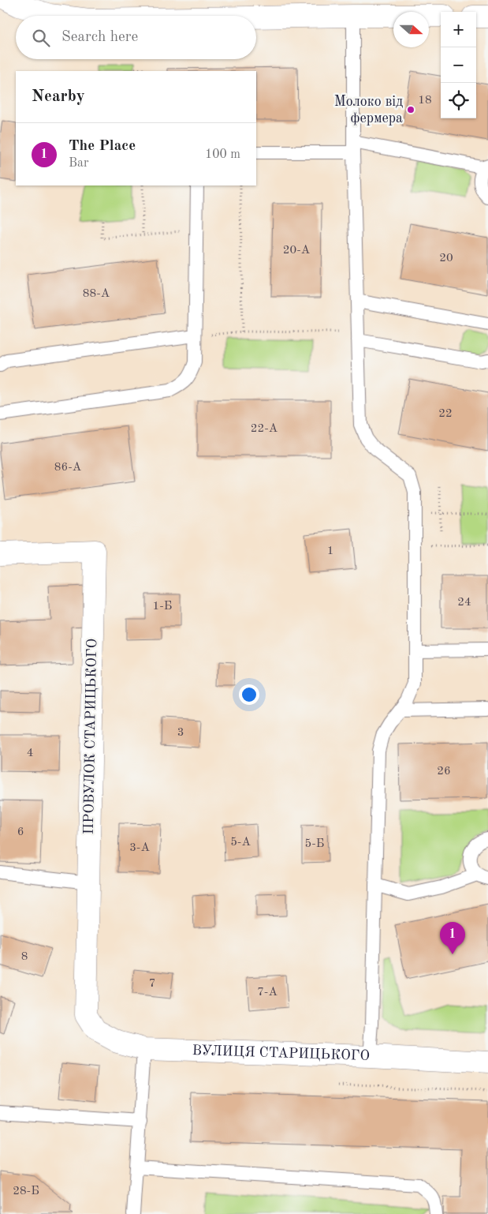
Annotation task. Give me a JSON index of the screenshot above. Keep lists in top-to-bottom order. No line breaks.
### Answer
{"streets":{"street":["ПРОВУЛОК СТАРИЦЬКОГО","ВУЛИЦЯ СТАРИЦЬКОГО"]},"crossings":[["ПРОВУЛОК СТАРИЦЬКОГО","ВУЛИЦЯ СТАРИЦЬКОГО"]],"places":["Молоко від фермера"],"house_numbers":["18","20-А","20","88-А","22","22-А","86-А","1","24","1-Б","3","4","26","6","5-А","5-Б","3-А","8","7","7-А","28-Б"],"north":"right","page":{"map_buttons":["+","−"],"search":"Search here","heading":"Nearby","list":[{"mark":"1","name":"The Place","note":"Bar","value":"100 m"}],"pins":"1"}}
